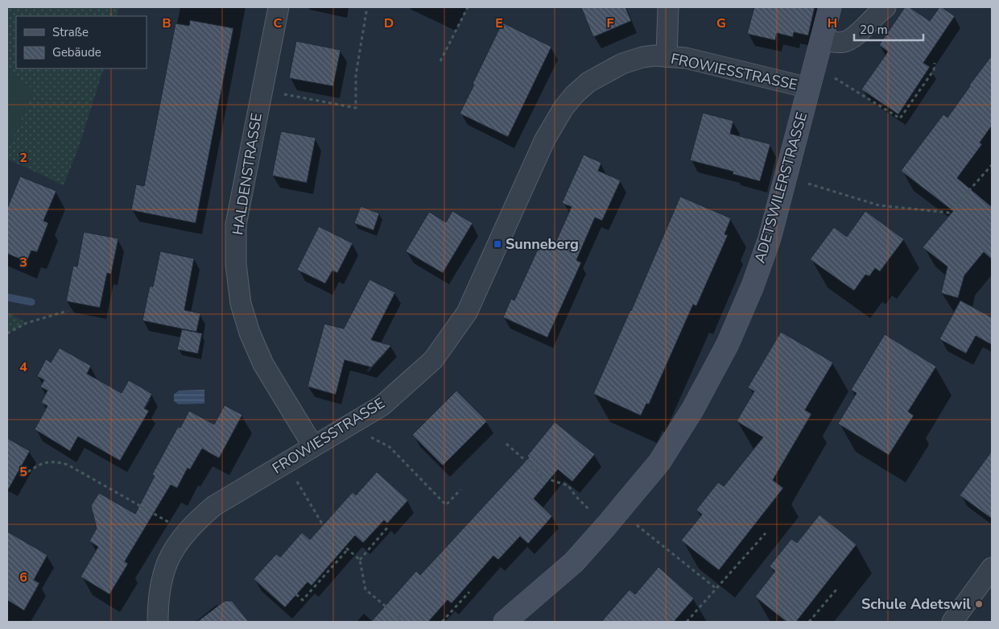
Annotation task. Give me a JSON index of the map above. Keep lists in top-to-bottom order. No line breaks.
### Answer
{"streets":{"street":["FROWIESSTRASSE","HALDENSTRASSE","ADETSWILERSTRASSE"]},"crossings":[["FROWIESSTRASSE","HALDENSTRASSE"],["FROWIESSTRASSE","ADETSWILERSTRASSE"]],"places":{"transit":["Sunneberg"],"other":["Schule Adetswil"]},"legend":["Straße","Gebäude"],"scale_bar":"20 m","grid":{"columns":["B","C","D","E","F","G","H"],"rows":["2","3","4","5","6"]}}
